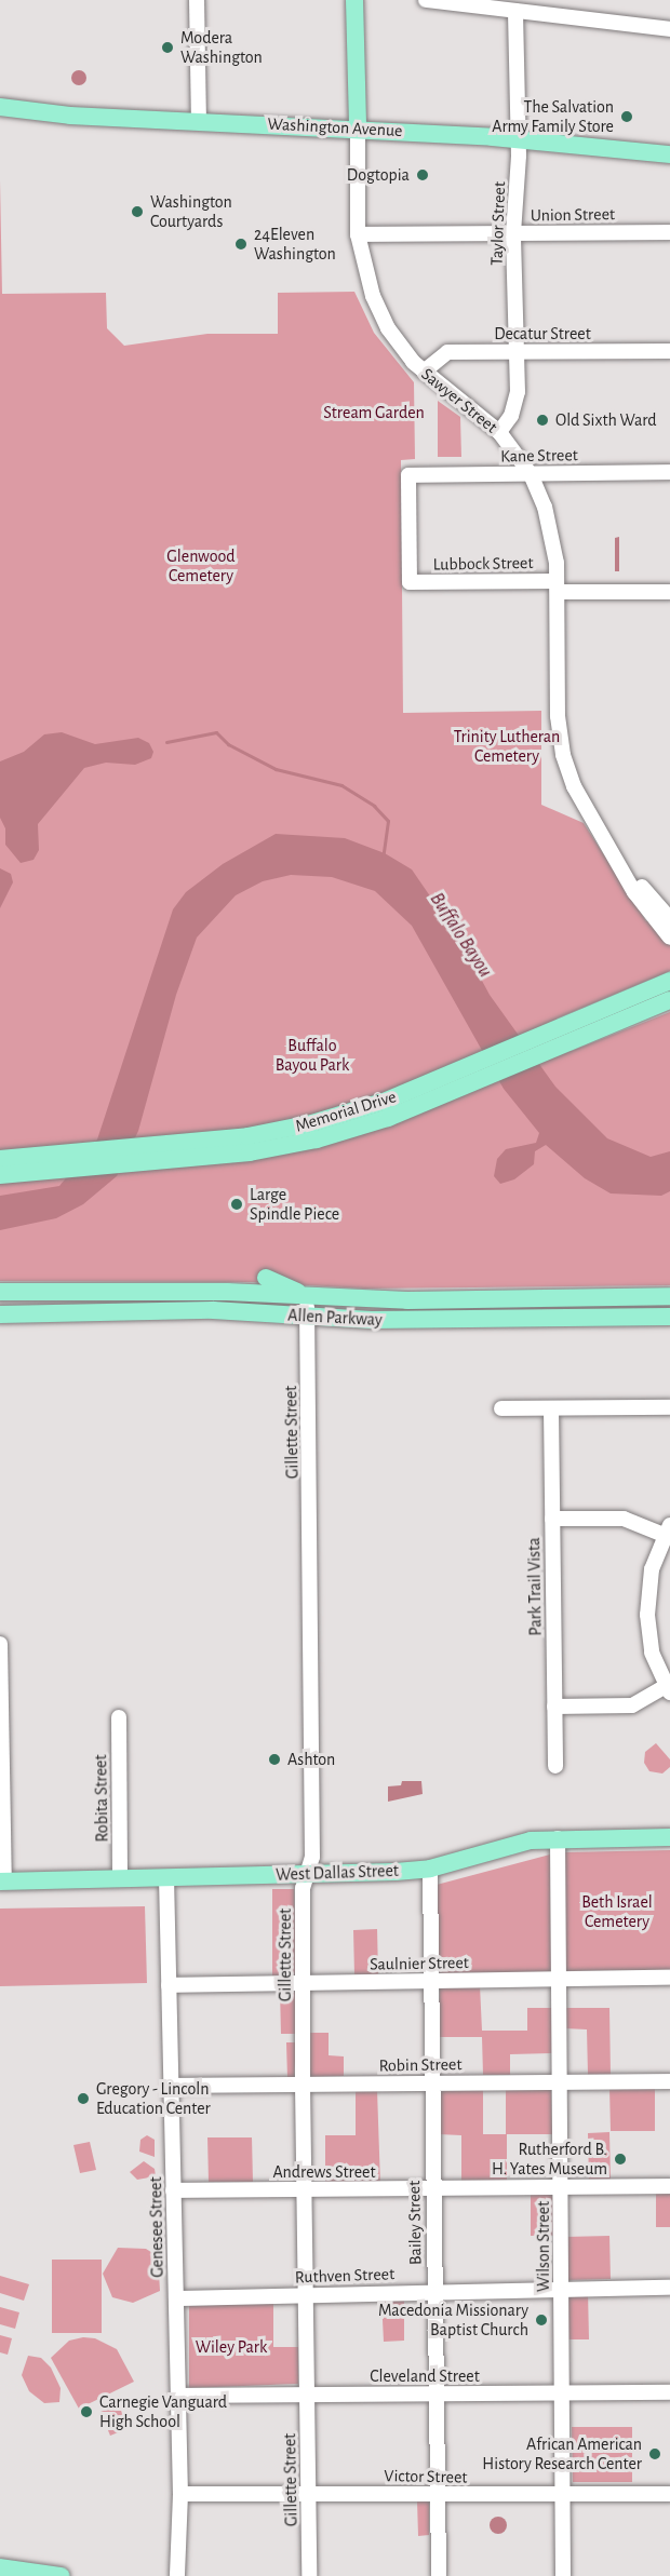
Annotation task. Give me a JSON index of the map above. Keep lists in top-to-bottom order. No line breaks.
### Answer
{"streets":{"main road":["Washington Avenue","Sawyer Street","Memorial Drive","Allen Parkway","West Dallas Street"],"street":["Union Street","Taylor Street","Decatur Street","Kane Street","Lubbock Street","Gillette Street","Park Trail Vista","Robita Street","Saulnier Street","Robin Street","Andrews Street","Bailey Street","Genesee Street","Wilson Street","Ruthven Street","Cleveland Street","Victor Street"]},"crossings":[["Washington Avenue","Taylor Street"],["Washington Avenue","Sawyer Street"],["Union Street","Taylor Street"],["Union Street","Sawyer Street"],["Taylor Street","Decatur Street"],["Taylor Street","Sawyer Street"],["Decatur Street","Sawyer Street"],["Sawyer Street","Kane Street"],["Sawyer Street","Lubbock Street"],["Kane Street","Lubbock Street"],["Allen Parkway","Gillette Street"],["Gillette Street","West Dallas Street"],["Gillette Street","Saulnier Street"],["Gillette Street","Robin Street"],["Gillette Street","Andrews Street"],["Gillette Street","Ruthven Street"],["Gillette Street","Cleveland Street"],["Gillette Street","Victor Street"],["Robita Street","West Dallas Street"],["West Dallas Street","Bailey Street"],["West Dallas Street","Genesee Street"],["West Dallas Street","Wilson Street"],["Saulnier Street","Bailey Street"],["Saulnier Street","Genesee Street"],["Saulnier Street","Wilson Street"],["Robin Street","Bailey Street"],["Robin Street","Genesee Street"],["Robin Street","Wilson Street"],["Andrews Street","Bailey Street"],["Andrews Street","Genesee Street"],["Andrews Street","Wilson Street"],["Bailey Street","Ruthven Street"],["Bailey Street","Cleveland Street"],["Bailey Street","Victor Street"],["Genesee Street","Ruthven Street"],["Genesee Street","Cleveland Street"],["Genesee Street","Victor Street"],["Wilson Street","Ruthven Street"],["Wilson Street","Cleveland Street"],["Wilson Street","Victor Street"]],"water":["Buffalo Bayou"],"parks":["Stream Garden","Glenwood Cemetery","Trinity Lutheran Cemetery","Buffalo Bayou Park","Beth Israel Cemetery","Wiley Park"],"places":["Modera Washington","The Salvation Army Family Store","Dogtopia","Washington Courtyards","24Eleven Washington","Old Sixth Ward","Large Spindle Piece","Ashton","Gregory - Lincoln Education Center","Rutherford B. H. Yates Museum","Macedonia Missionary Baptist Church","Carnegie Vanguard High School","African American History Research Center"]}
